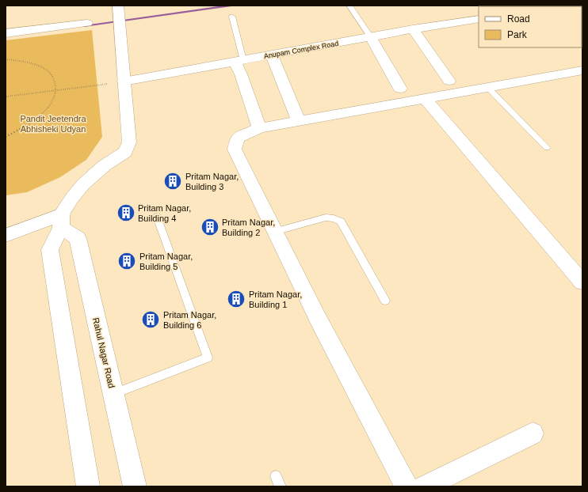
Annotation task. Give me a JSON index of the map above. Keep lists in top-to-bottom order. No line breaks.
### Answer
{"streets":{"street":["Anupam Complex Road","Rahul Nagar Road"]},"parks":["Pandit Jeetendra Abhisheki Udyan"],"places":{"building":["Pritam Nagar, Building 3","Pritam Nagar, Building 4","Pritam Nagar, Building 2","Pritam Nagar, Building 5","Pritam Nagar, Building 1","Pritam Nagar, Building 6"]},"legend":["Road","Park"]}
